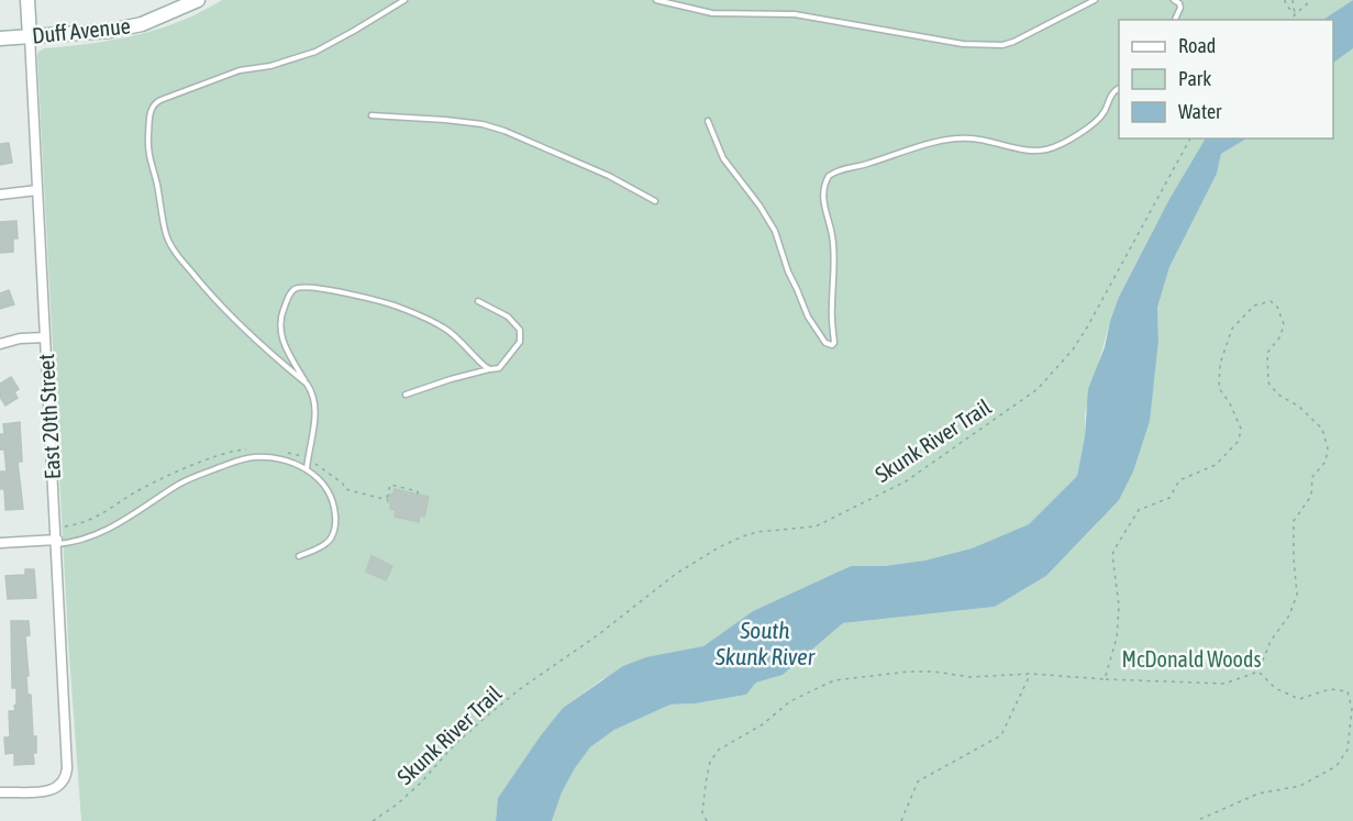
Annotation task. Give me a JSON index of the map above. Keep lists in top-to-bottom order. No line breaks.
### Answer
{"streets":{"main road":["Duff Avenue"],"street":["East 20th Street"],"path":["Skunk River Trail"]},"crossings":[["Duff Avenue","East 20th Street"]],"water":["South Skunk River"],"parks":["McDonald Woods"],"legend":["Road","Park","Water"]}
